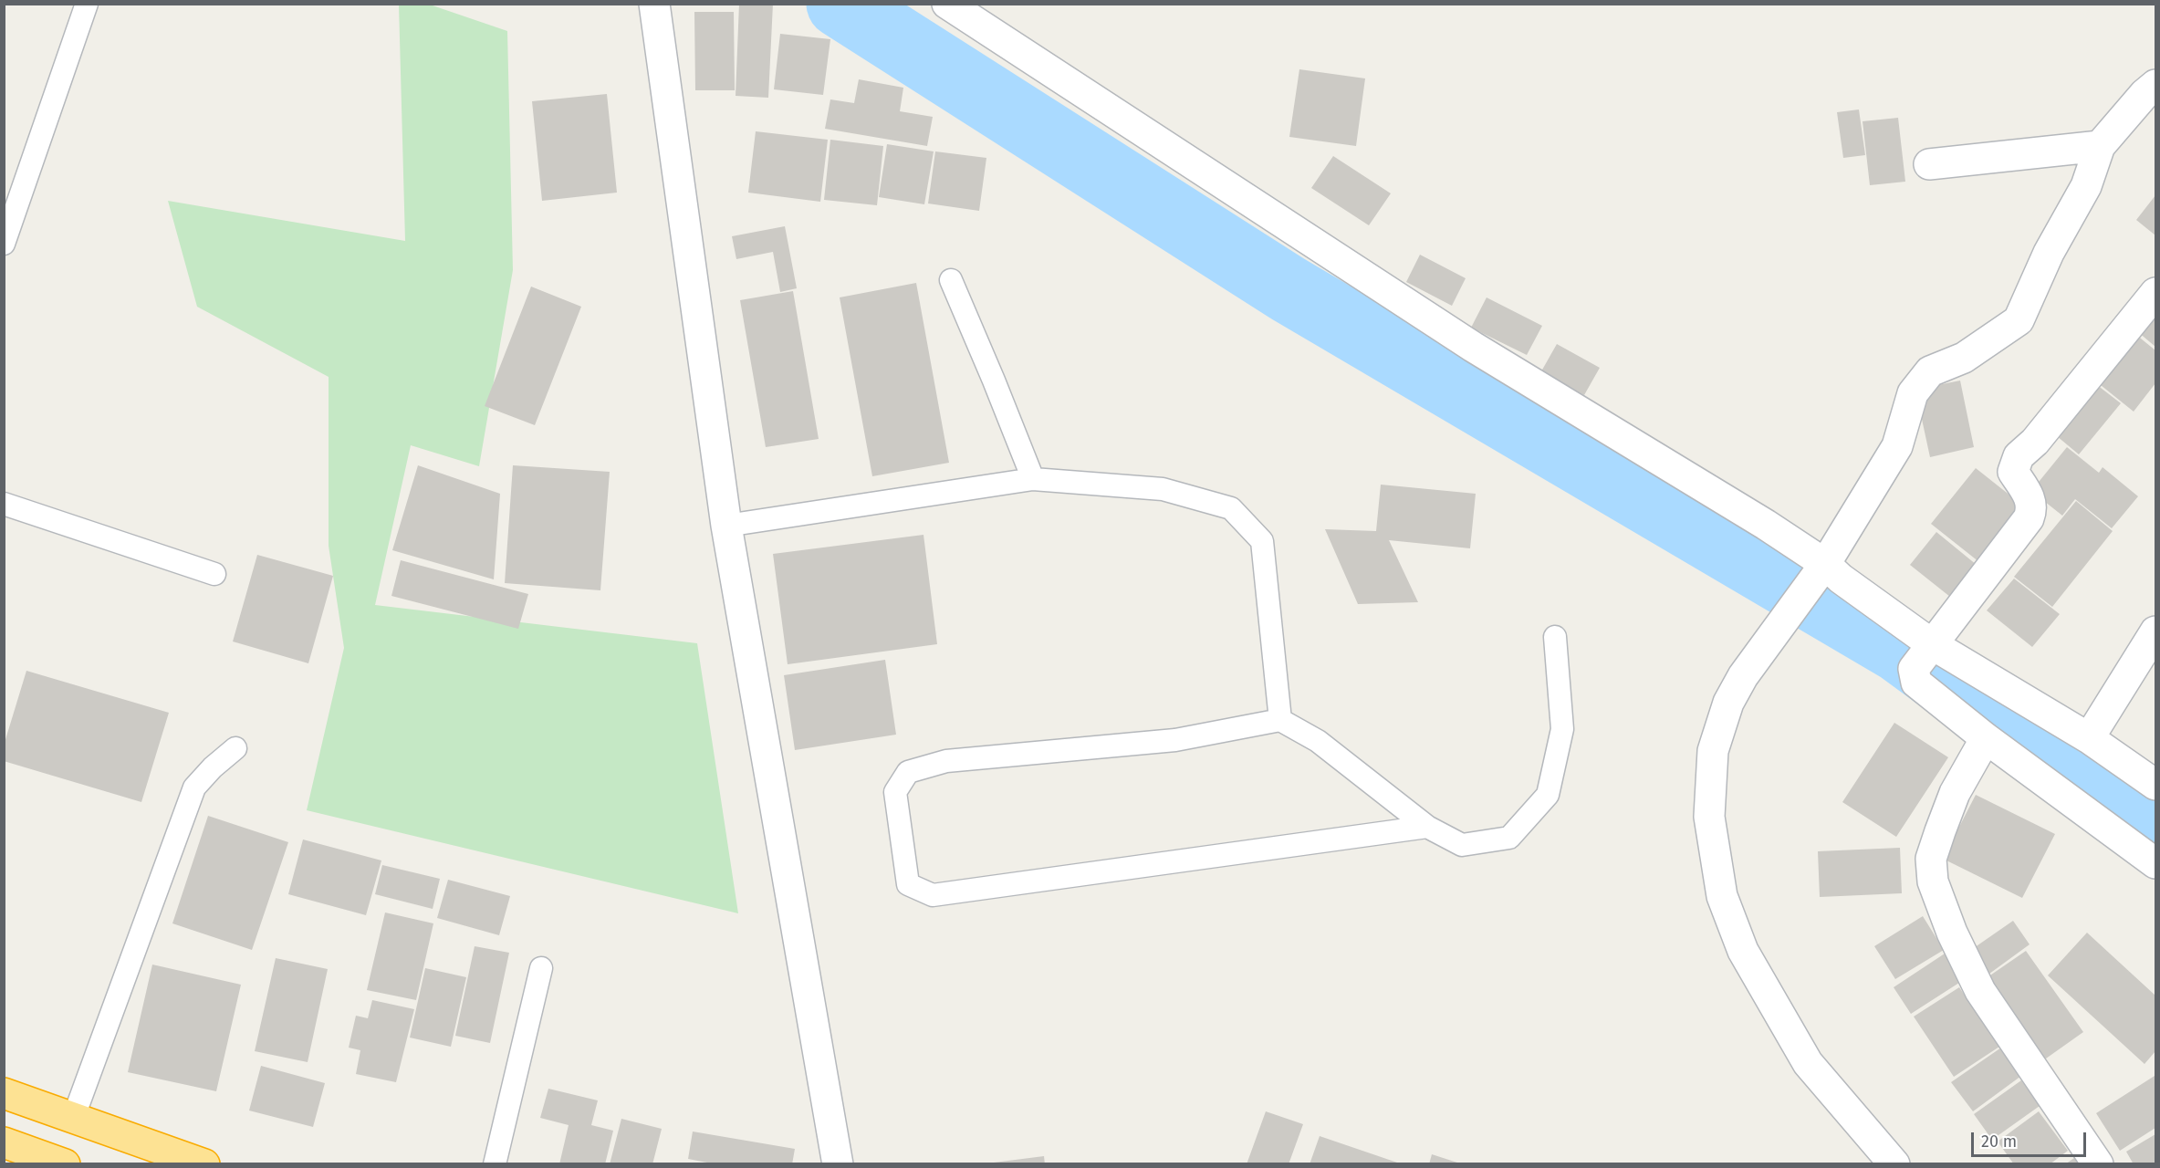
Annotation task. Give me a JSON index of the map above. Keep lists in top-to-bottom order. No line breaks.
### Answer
{"scale_bar":"20 m"}
